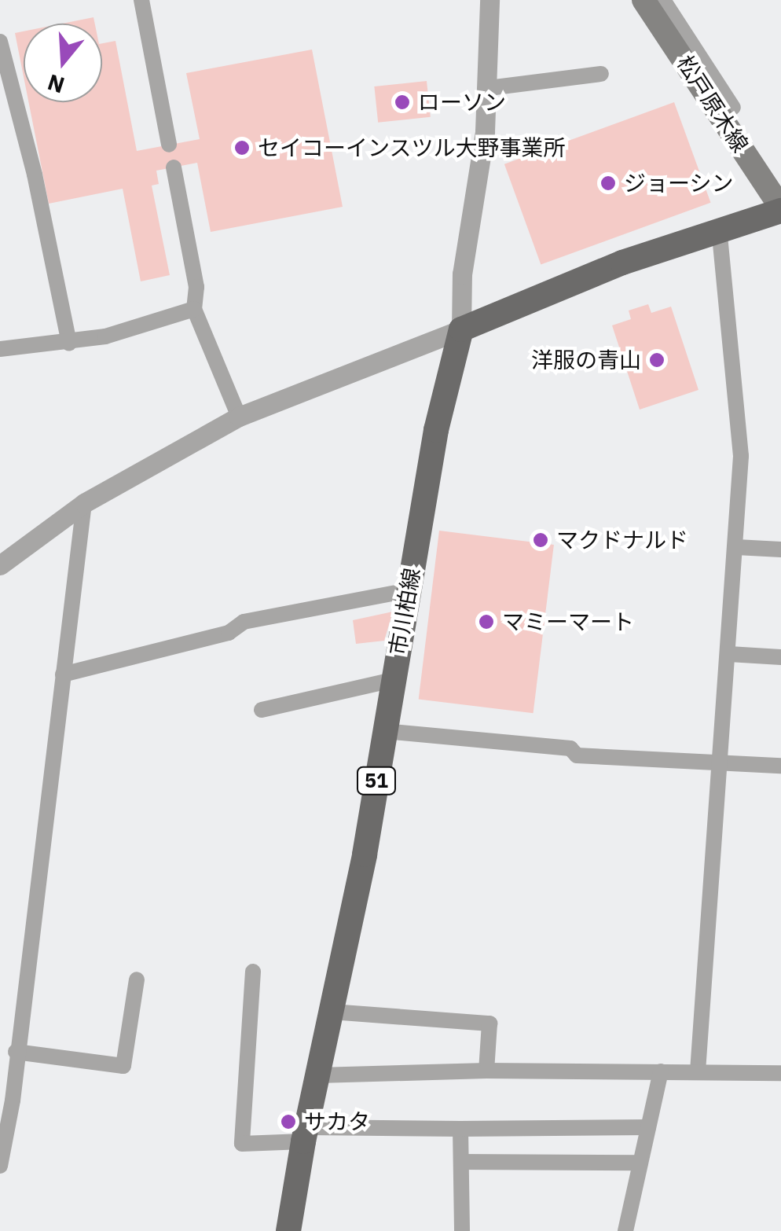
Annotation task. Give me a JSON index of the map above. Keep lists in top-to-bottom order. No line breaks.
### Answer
{"streets":{"main road":["松戸原木線","市川柏線","51"]},"places":["ローソン","セイコーインスツル大野事業所","ジョーシン","洋服の青山","マクドナルド","マミーマート","サカタ"],"north":"bottom"}
